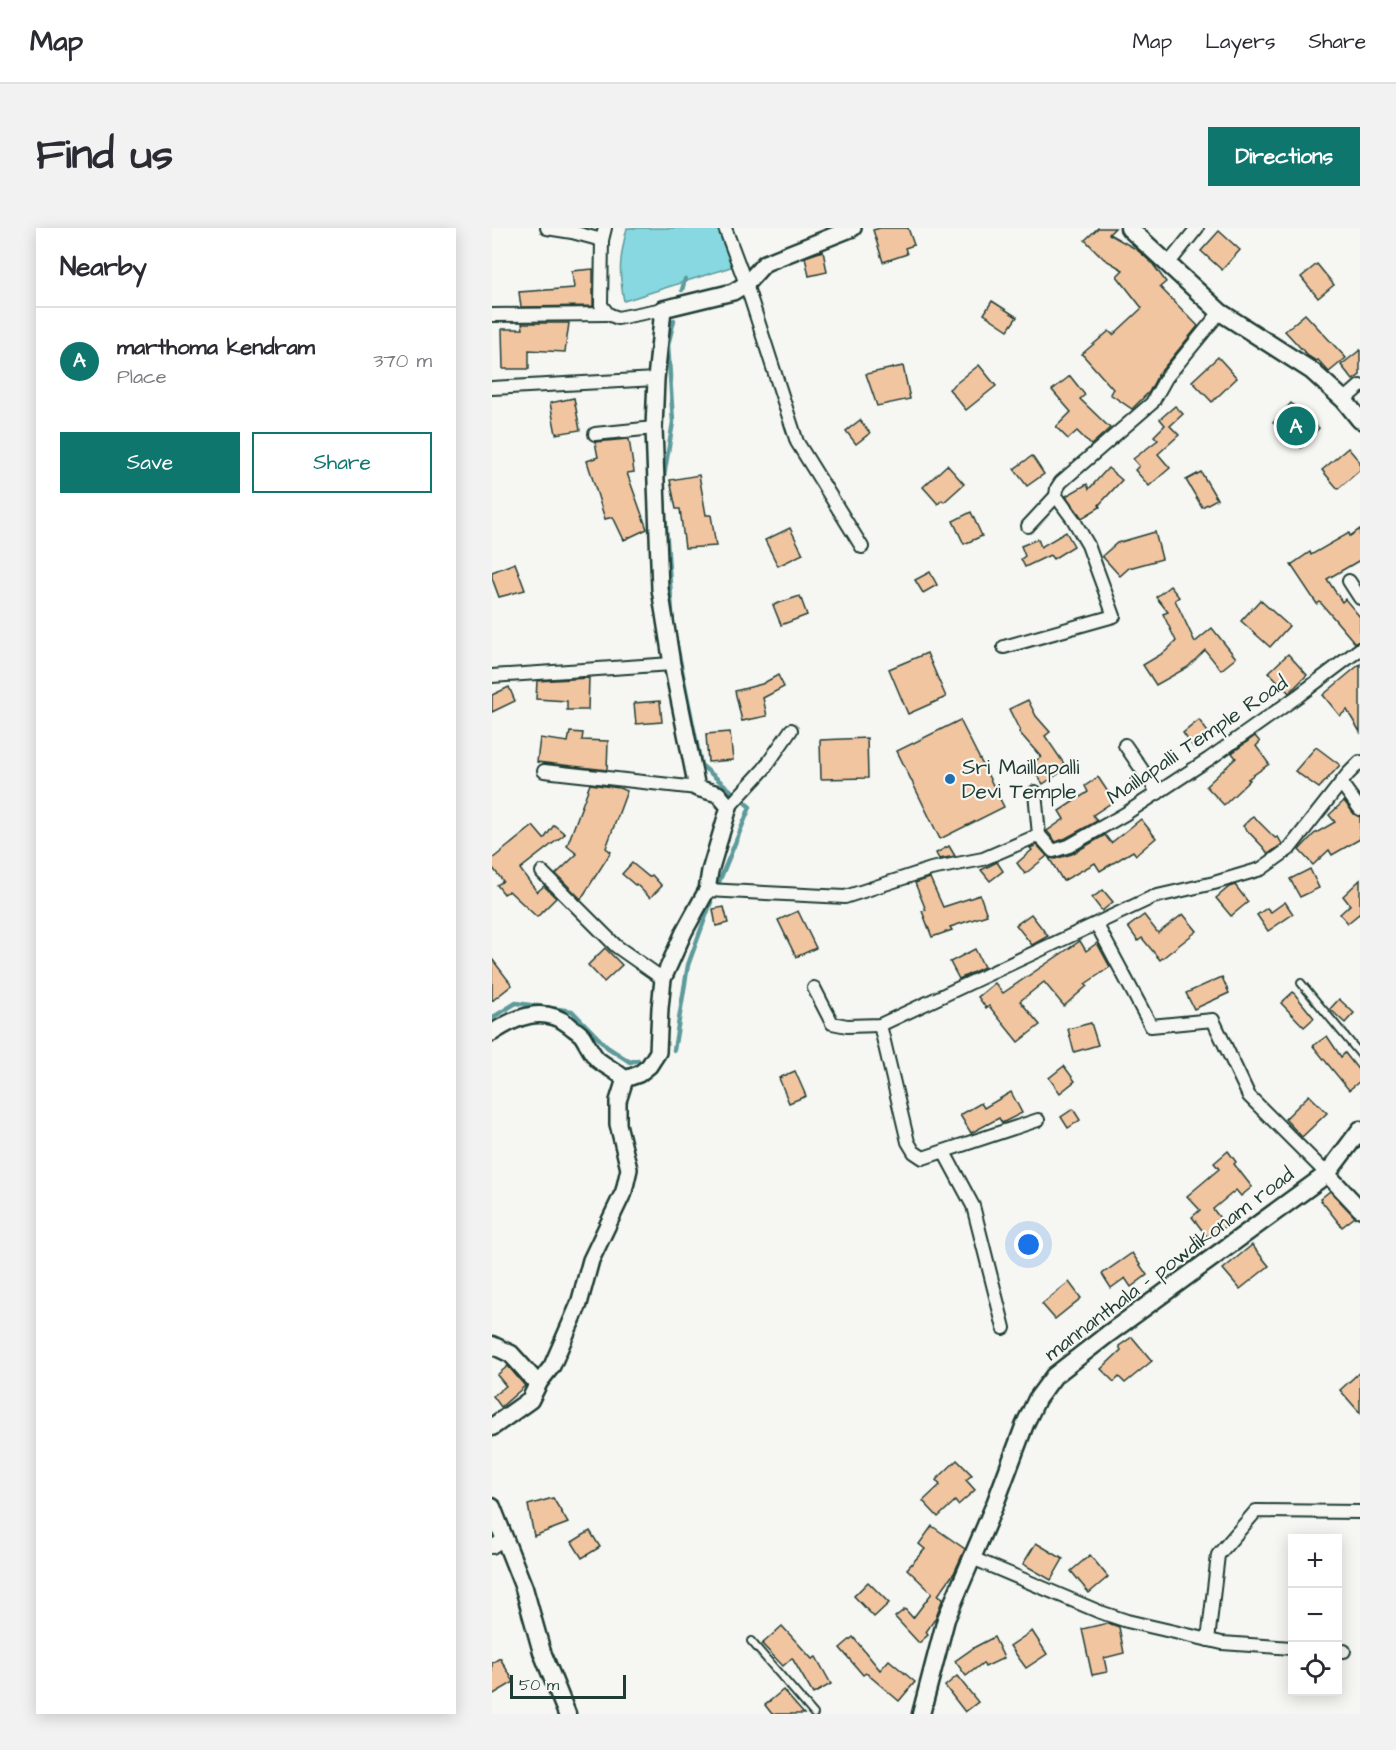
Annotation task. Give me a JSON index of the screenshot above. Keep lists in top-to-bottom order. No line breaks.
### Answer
{"streets":{"main road":["mannanthala - powdikonam road"],"street":["Maillapalli Temple Road"]},"places":["Sri Maillapalli Devi Temple"],"scale_bar":"50 m","page":{"header":"Map","nav":["Map","Layers","Share"],"title":"Find us","buttons":["Directions",["Save","Share"]],"heading":"Nearby","list":[{"mark":"A","name":"marthoma kendram","note":"Place","value":"370 m"}],"pins":"A","map_buttons":["+","−"],"scale":"50 m"}}
